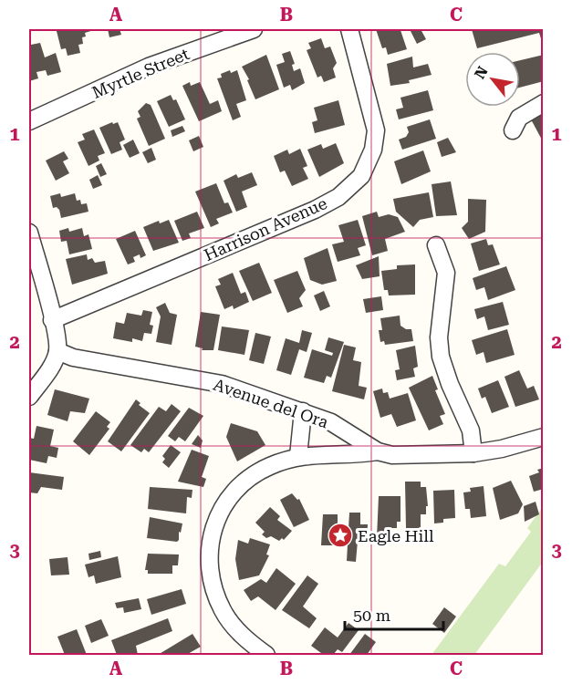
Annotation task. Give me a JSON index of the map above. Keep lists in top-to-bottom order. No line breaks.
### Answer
{"streets":{"street":["Myrtle Street","Harrison Avenue","Avenue del Ora"]},"places":{"place":["Eagle Hill"]},"scale_bar":"50 m","north":"top left","grid":{"columns":["A","B","C"],"rows":["1","2","3"]}}
